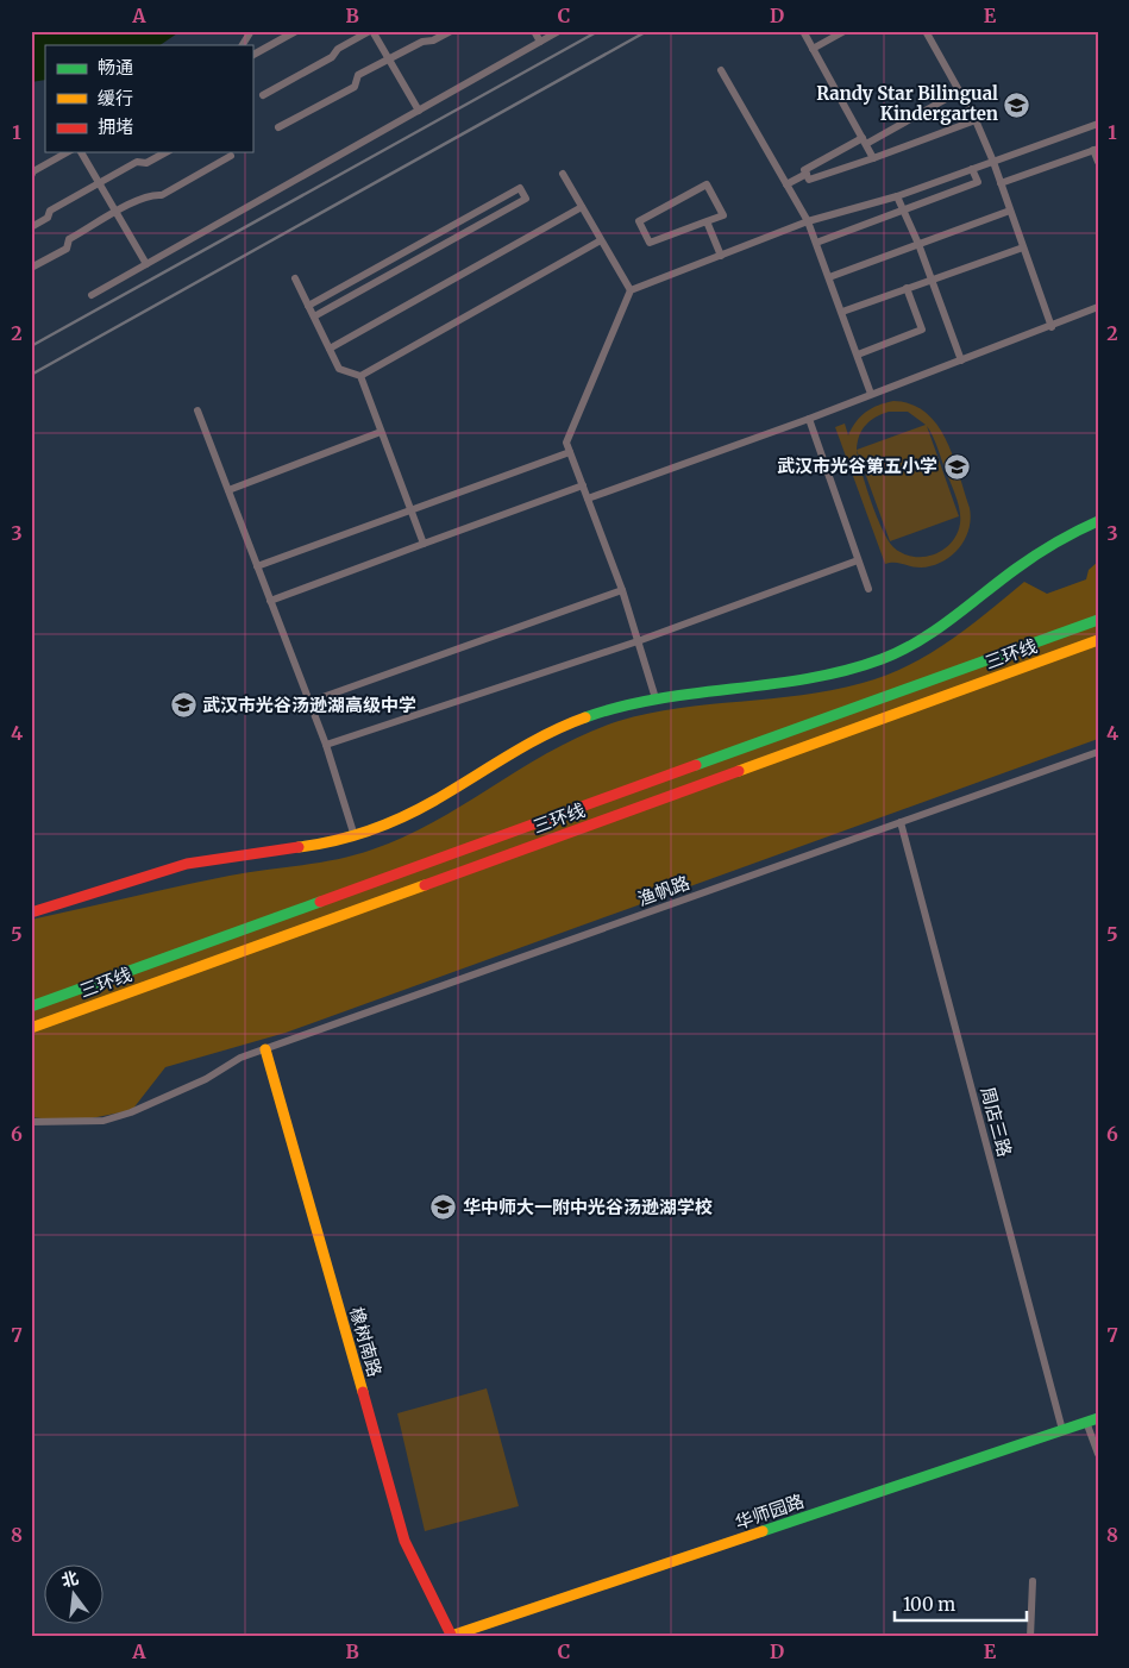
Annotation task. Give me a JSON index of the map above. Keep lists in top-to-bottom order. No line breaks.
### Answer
{"streets":{"main road":["三环线","橡树南路","华师园路"],"street":["渔帆路","周店三路"]},"crossings":[["渔帆路","周店三路"],["渔帆路","橡树南路"],["周店三路","华师园路"],["橡树南路","华师园路"]],"places":{"school or university":["Randy Star Bilingual Kindergarten","武汉市光谷第五小学","武汉市光谷汤逊湖高级中学","华中师大一附中光谷汤逊湖学校"]},"legend":["畅通","缓行","拥堵"],"scale_bar":"100 m","north":"top","grid":{"columns":["A","B","C","D","E"],"rows":["1","2","3","4","5","6","7","8"]}}
